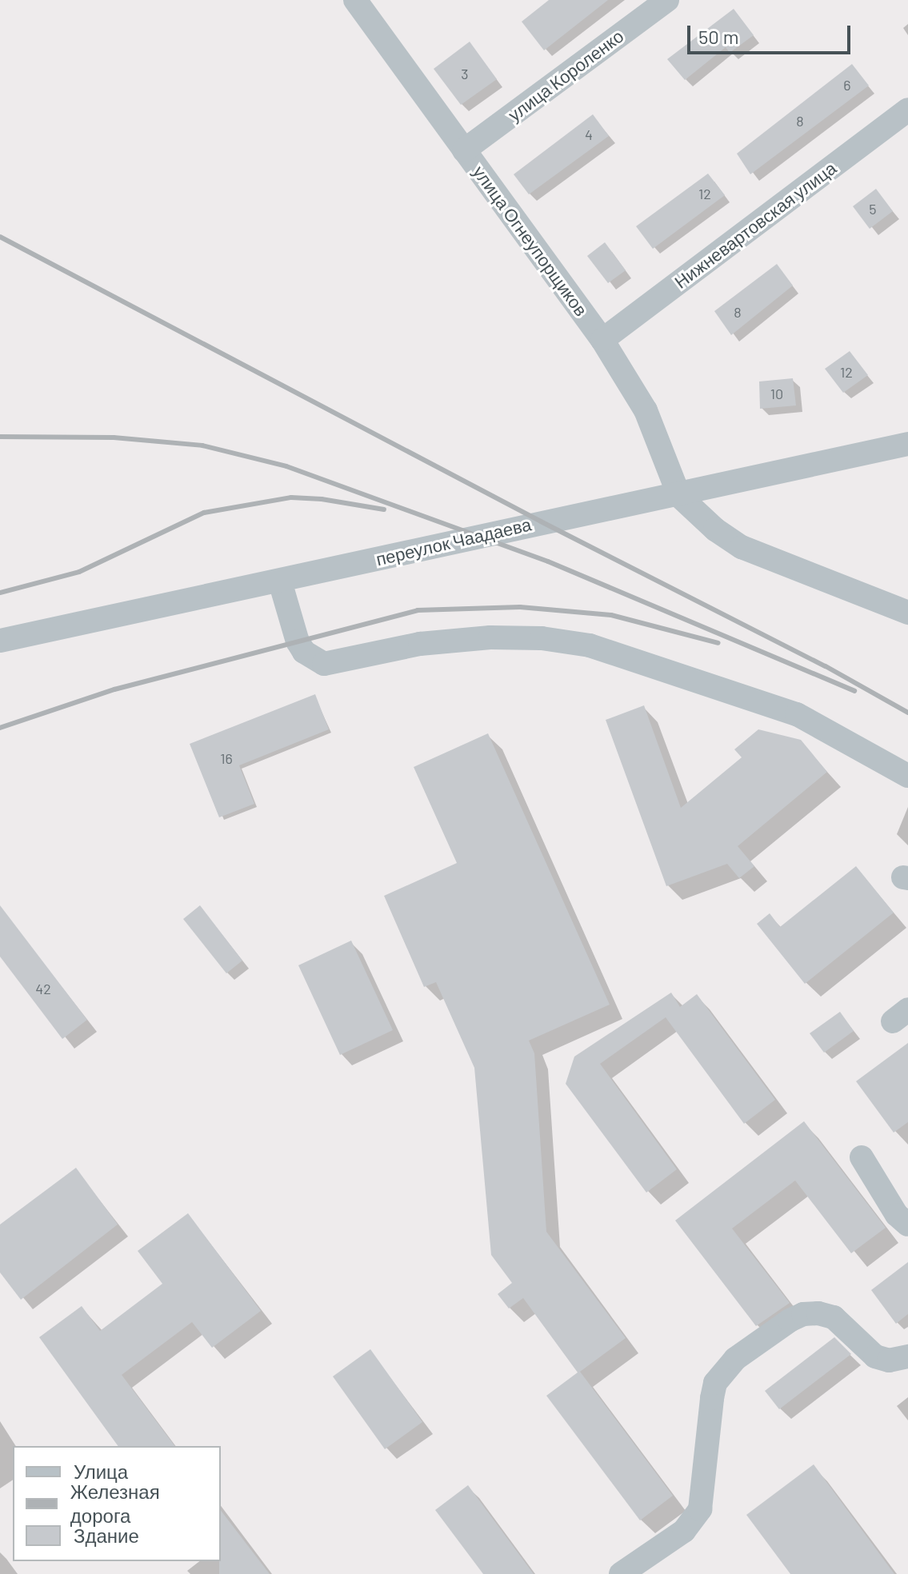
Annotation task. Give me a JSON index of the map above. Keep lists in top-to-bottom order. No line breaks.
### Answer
{"streets":{"street":["улица Короленко","Нижневартовская улица","улица Огнеупорщиков","переулок Чаадаева"]},"crossings":[["улица Короленко","улица Огнеупорщиков"],["Нижневартовская улица","улица Огнеупорщиков"],["улица Огнеупорщиков","переулок Чаадаева"]],"house_numbers":["3","6","8","4","12","5","8","12","10","16","42"],"legend":["Улица","Железная дорога","Здание"],"scale_bar":"50 m"}
